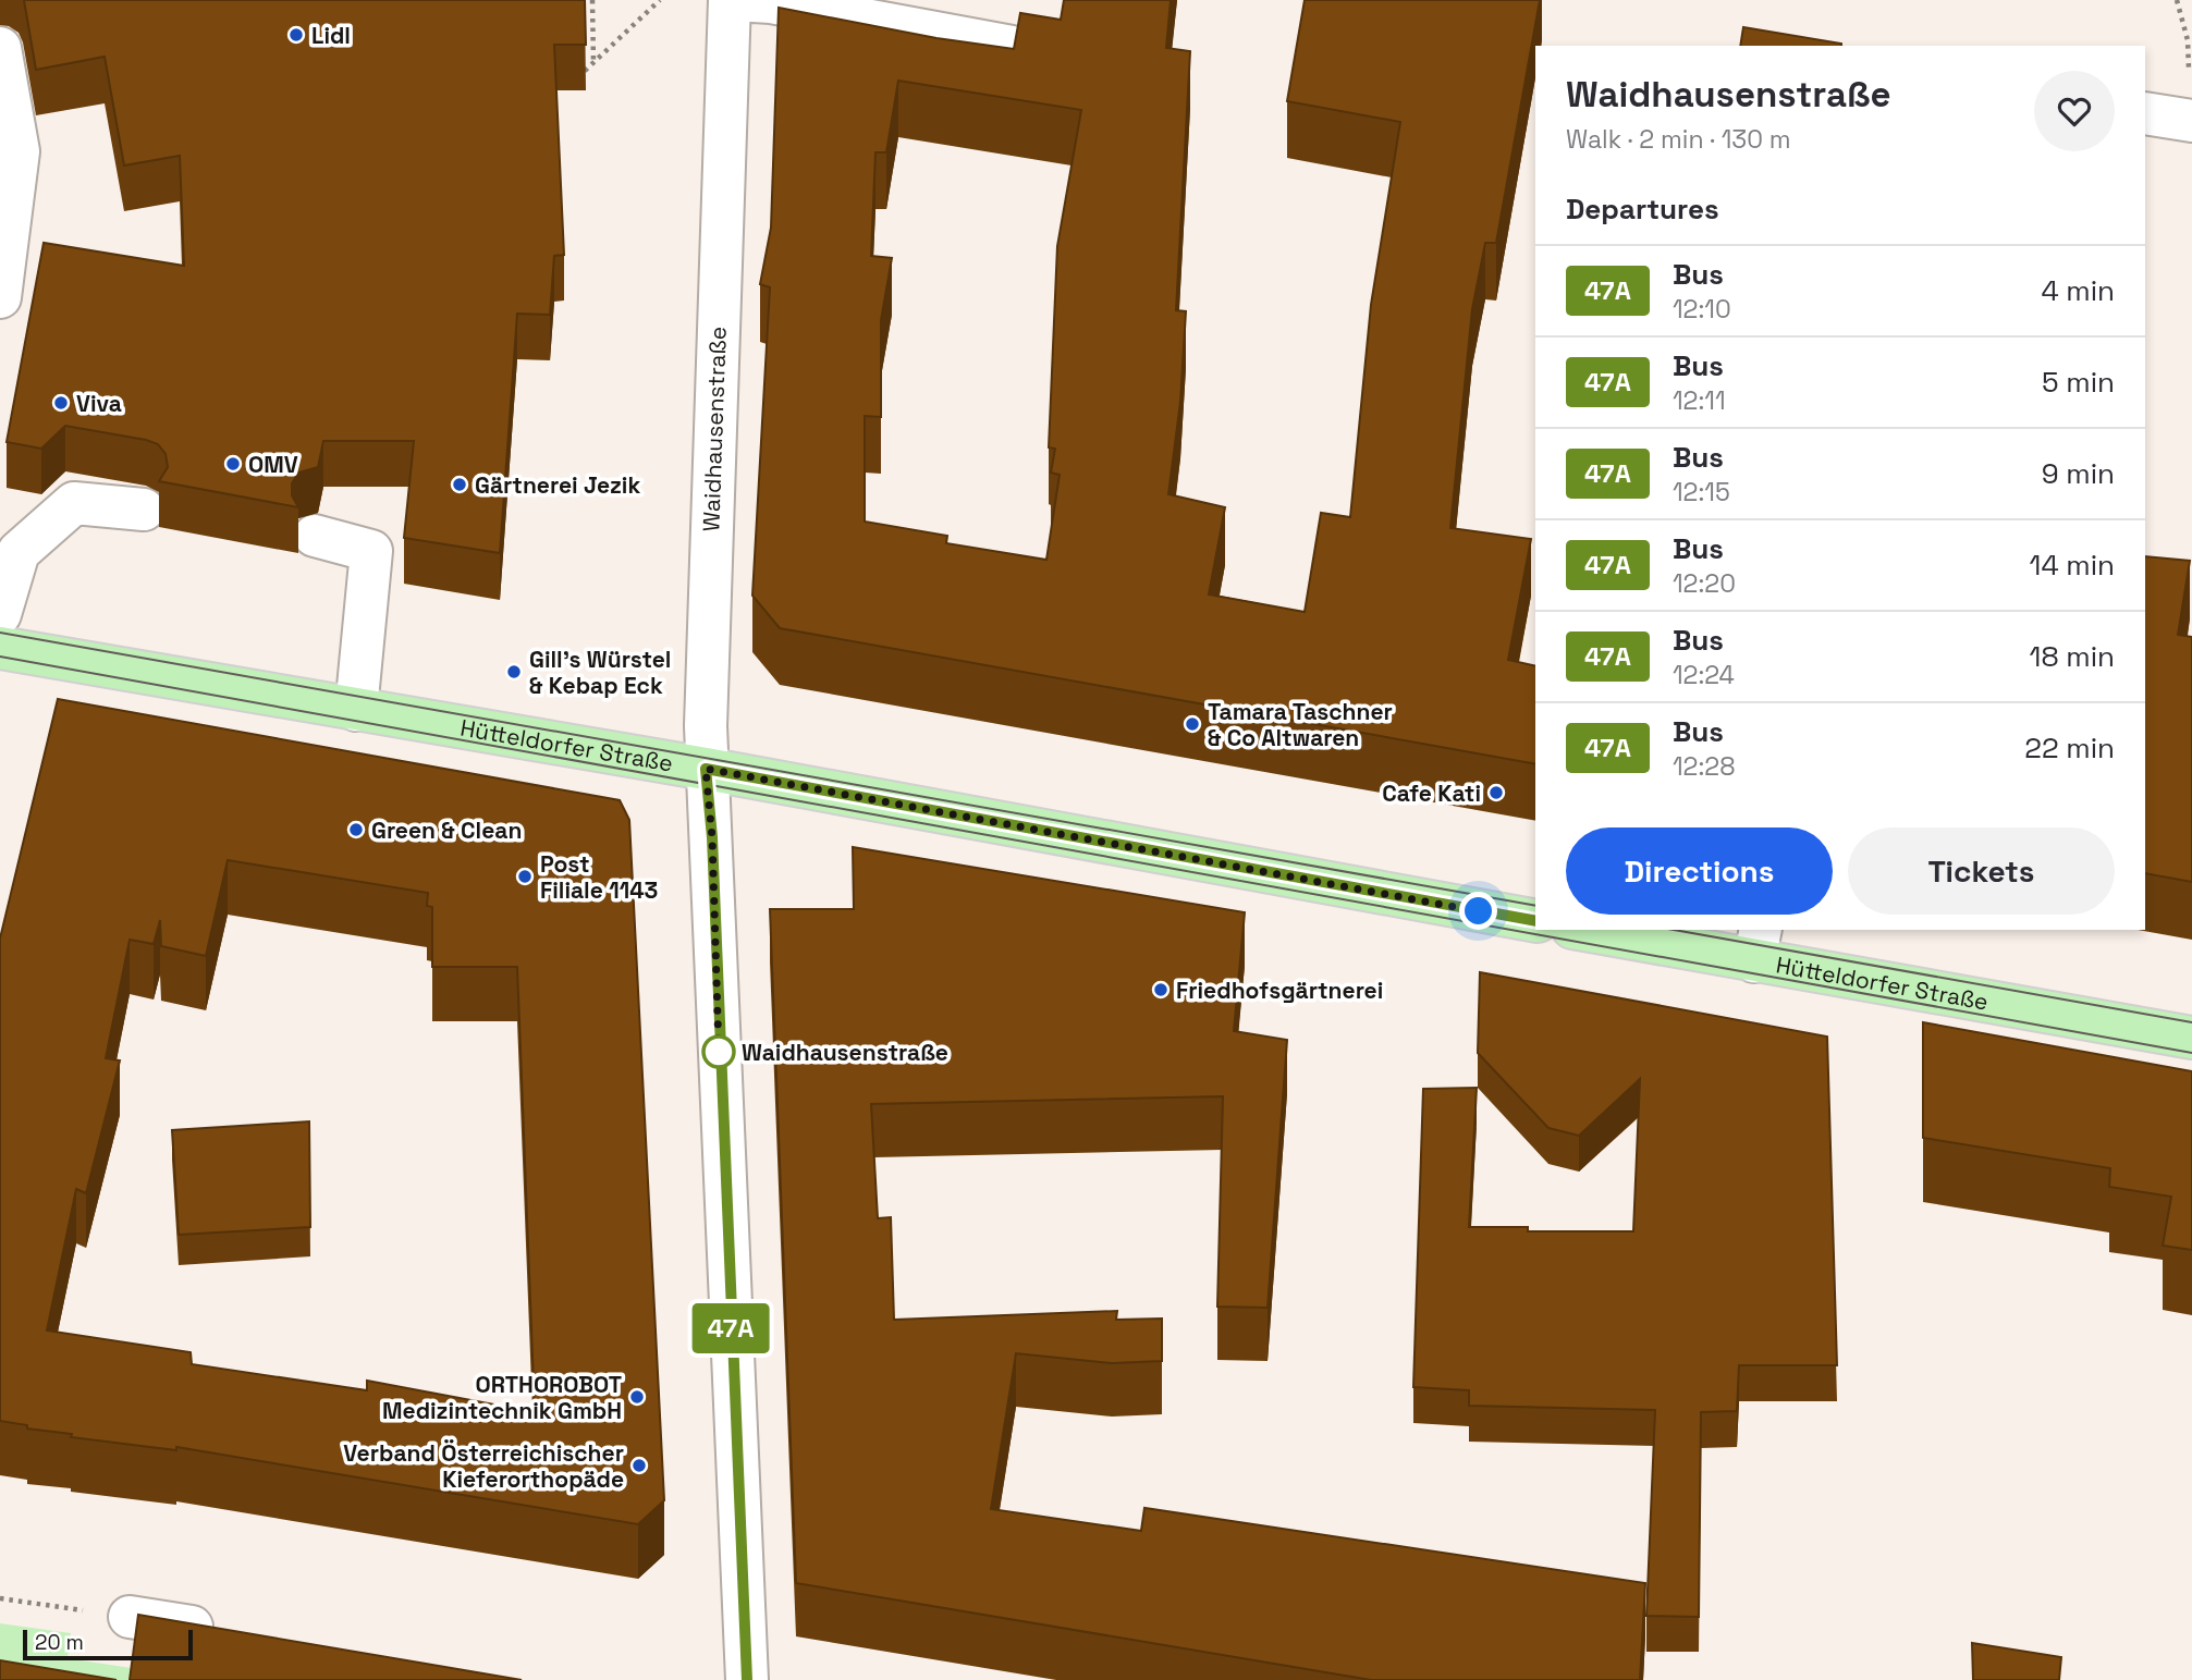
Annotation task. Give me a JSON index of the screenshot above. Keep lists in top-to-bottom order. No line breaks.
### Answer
{"streets":{"main road":["Hütteldorfer Straße"],"street":["Waidhausenstraße"]},"crossings":[["Waidhausenstraße","Hütteldorfer Straße"]],"places":["Lidl","Viva","OMV","Gärtnerei Jezik","Gill's Würstel & Kebap Eck","Tamara Taschner & Co Altwaren","Cafe Kati","Green & Clean","Post Filiale 1143","Friedhofsgärtnerei","Waidhausenstraße","ORTHOROBOT Medizintechnik GmbH","Verband Österreichischer Kieferorthopäde"],"lines":["bus line 47A"],"scale_bar":"20 m","page":{"on_map":"47A","heading":[["Waidhausenstraße","Walk · 2 min · 130 m"],"Departures"],"list":[{"mark":"47A","name":"Bus","note":"12:10","value":"4 min"},{"mark":"47A","name":"Bus","note":"12:11","value":"5 min"},{"mark":"47A","name":"Bus","note":"12:15","value":"9 min"},{"mark":"47A","name":"Bus","note":"12:20","value":"14 min"},{"mark":"47A","name":"Bus","note":"12:24","value":"18 min"},{"mark":"47A","name":"Bus","note":"12:28","value":"22 min"}],"buttons":["Directions","Tickets"],"scale":"20 m"}}
